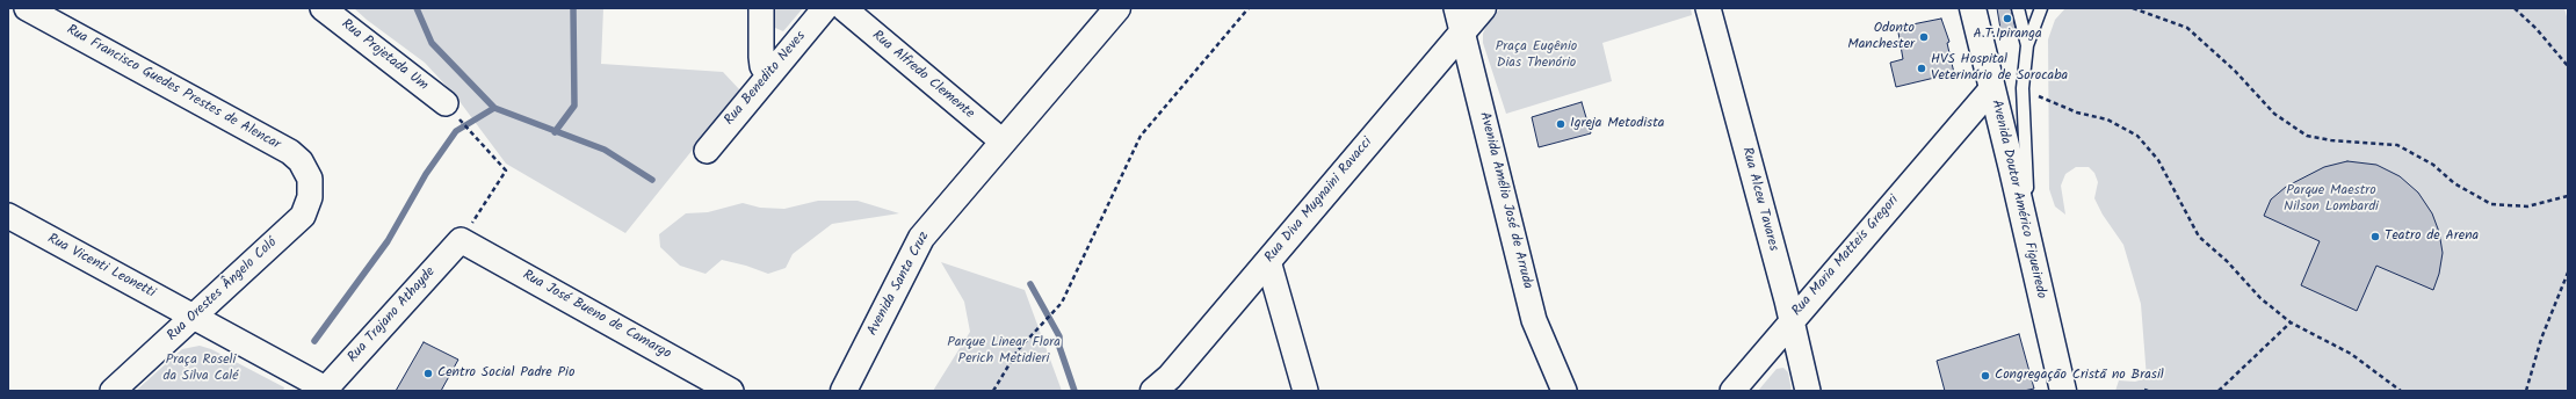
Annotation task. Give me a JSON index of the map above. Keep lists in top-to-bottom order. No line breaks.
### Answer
{"streets":{"main road":["Avenida Doutor Américo Figueiredo","Rua Diva Mugnaini Ravacci","Avenida Santa Cruz"],"street":["Rua Projetada Um","Rua Alfredo Clemente","Rua Benedito Neves","Rua Francisco Guedes Prestes de Alencar","Rua Alceu Tavares","Avenida Amélio José de Arruda","Rua Maria Matteis Gregori","Rua Vicenti Leonetti","Rua Orestes Ângelo Coló","Rua Trajano Athayde","Rua José Bueno de Camargo"]},"crossings":[["Rua Alfredo Clemente","Avenida Santa Cruz"],["Rua Francisco Guedes Prestes de Alencar","Rua Orestes Ângelo Coló"],["Rua Alceu Tavares","Rua Maria Matteis Gregori"],["Avenida Doutor Américo Figueiredo","Rua Maria Matteis Gregori"],["Rua Diva Mugnaini Ravacci","Avenida Amélio José de Arruda"],["Rua Vicenti Leonetti","Rua Orestes Ângelo Coló"],["Rua Vicenti Leonetti","Rua Trajano Athayde"],["Rua Trajano Athayde","Rua José Bueno de Camargo"]],"parks":["Praça Eugênio Dias Thenório","Parque Maestro Nilson Lombardi","Parque Linear Flora Perich Metidieri","Praça Roseli da Silva Calé"],"places":["A.T.Ipiranga","Odonto Manchester","HVS Hospital Veterinário de Sorocaba","Igreja Metodista","Teatro de Arena","Centro Social Padre Pio","Congregação Cristã no Brasil"]}
